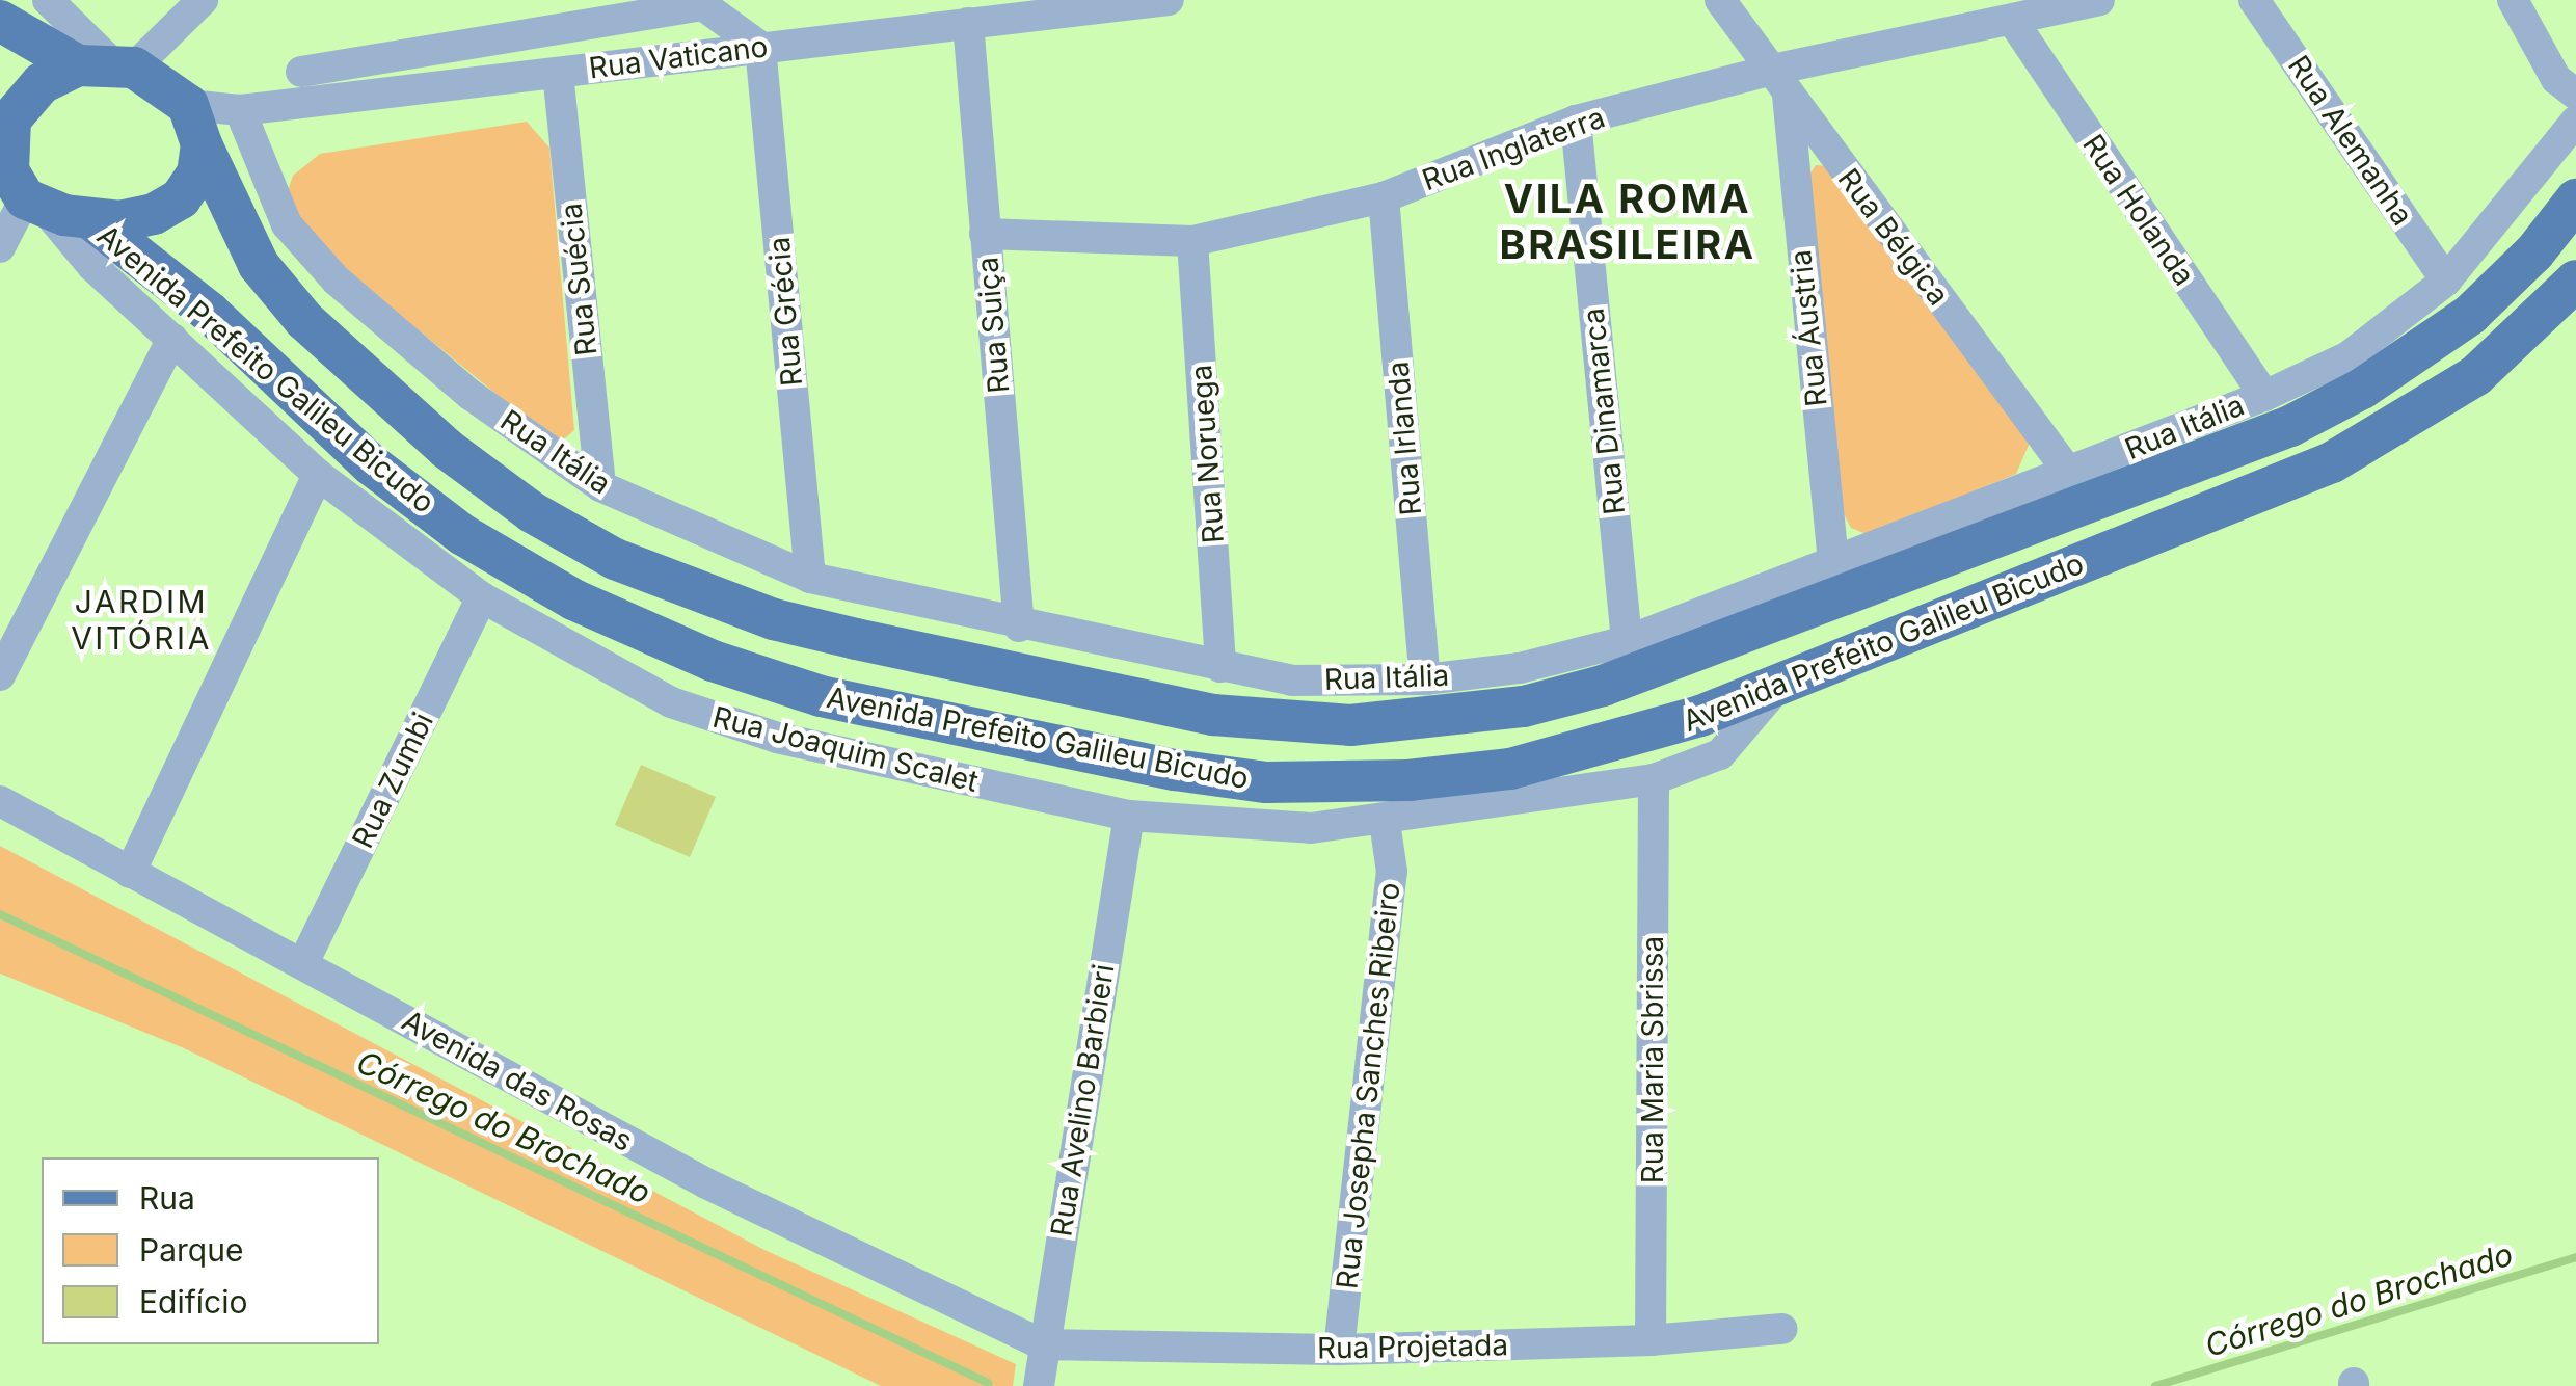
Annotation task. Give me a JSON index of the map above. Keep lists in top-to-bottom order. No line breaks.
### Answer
{"streets":{"main road":["Avenida Prefeito Galileu Bicudo"],"street":["Rua Vaticano","Rua Alemanha","Rua Inglaterra","Rua Holanda","Rua Bélgica","Rua Suécia","Rua Grécia","Rua Suiça","Rua Áustria","Rua Dinamarca","Rua Itália","Rua Irlanda","Rua Noruega","Rua Joaquim Scalet","Rua Zumbi","Rua Maria Sbrissa","Avenida das Rosas","Rua Josepha Sanches Ribeiro","Rua Avelino Barbieri","Rua Projetada"]},"crossings":[["Rua Vaticano","Rua Suécia"],["Rua Vaticano","Rua Grécia"],["Rua Vaticano","Rua Suiça"],["Rua Vaticano","Avenida Prefeito Galileu Bicudo"],["Rua Vaticano","Rua Itália"],["Rua Vaticano","Rua Joaquim Scalet"],["Rua Alemanha","Rua Itália"],["Rua Inglaterra","Rua Holanda"],["Rua Inglaterra","Rua Bélgica"],["Rua Inglaterra","Rua Suiça"],["Rua Inglaterra","Rua Dinamarca"],["Rua Inglaterra","Rua Irlanda"],["Rua Inglaterra","Rua Noruega"],["Rua Holanda","Rua Itália"],["Rua Bélgica","Rua Áustria"],["Rua Bélgica","Rua Itália"],["Rua Suécia","Rua Itália"],["Rua Grécia","Rua Itália"],["Rua Suiça","Rua Itália"],["Rua Áustria","Rua Itália"],["Avenida Prefeito Galileu Bicudo","Rua Joaquim Scalet"],["Rua Dinamarca","Rua Itália"],["Rua Itália","Rua Irlanda"],["Rua Itália","Rua Noruega"],["Rua Joaquim Scalet","Rua Zumbi"],["Rua Joaquim Scalet","Rua Maria Sbrissa"],["Rua Joaquim Scalet","Rua Josepha Sanches Ribeiro"],["Rua Joaquim Scalet","Rua Avelino Barbieri"],["Rua Zumbi","Avenida das Rosas"],["Rua Maria Sbrissa","Rua Projetada"],["Avenida das Rosas","Rua Avelino Barbieri"],["Avenida das Rosas","Rua Projetada"],["Rua Josepha Sanches Ribeiro","Rua Projetada"],["Rua Avelino Barbieri","Rua Projetada"]],"districts":["VILA ROMA BRASILEIRA","JARDIM VITÓRIA"],"water":["Córrego do Brochado"],"legend":["Rua","Parque","Edifício"]}
